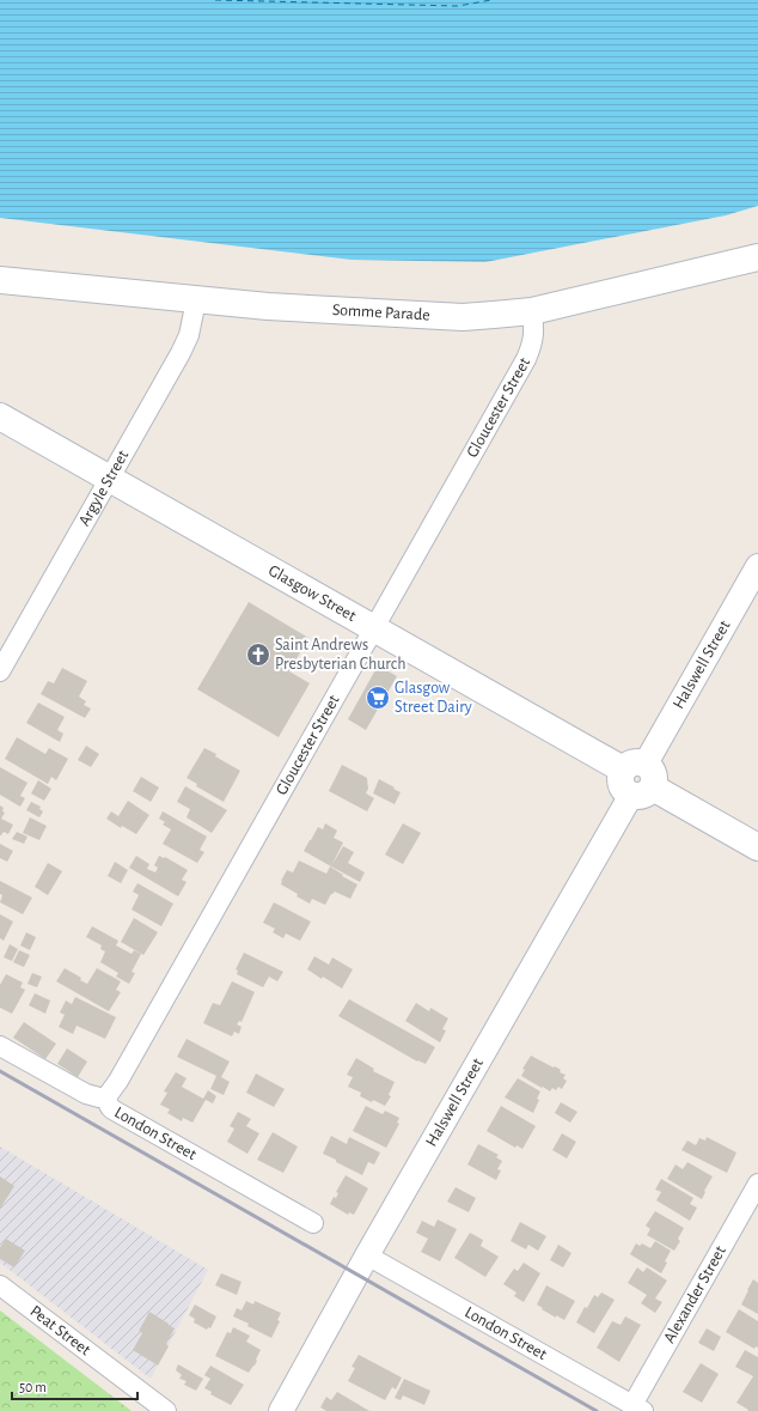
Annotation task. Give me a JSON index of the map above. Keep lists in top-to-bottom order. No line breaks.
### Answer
{"streets":{"main road":["Somme Parade","Glasgow Street"],"street":["Gloucester Street","Argyle Street","Halswell Street","London Street","Alexander Street","Peat Street"]},"crossings":[["Somme Parade","Gloucester Street"],["Somme Parade","Argyle Street"],["Gloucester Street","Glasgow Street"],["Gloucester Street","London Street"],["Argyle Street","Glasgow Street"],["Glasgow Street","Halswell Street"],["Halswell Street","London Street"],["London Street","Alexander Street"]],"places":{"church":["Saint Andrews Presbyterian Church"],"supermarket":["Glasgow Street Dairy"]},"scale_bar":"50 m"}
